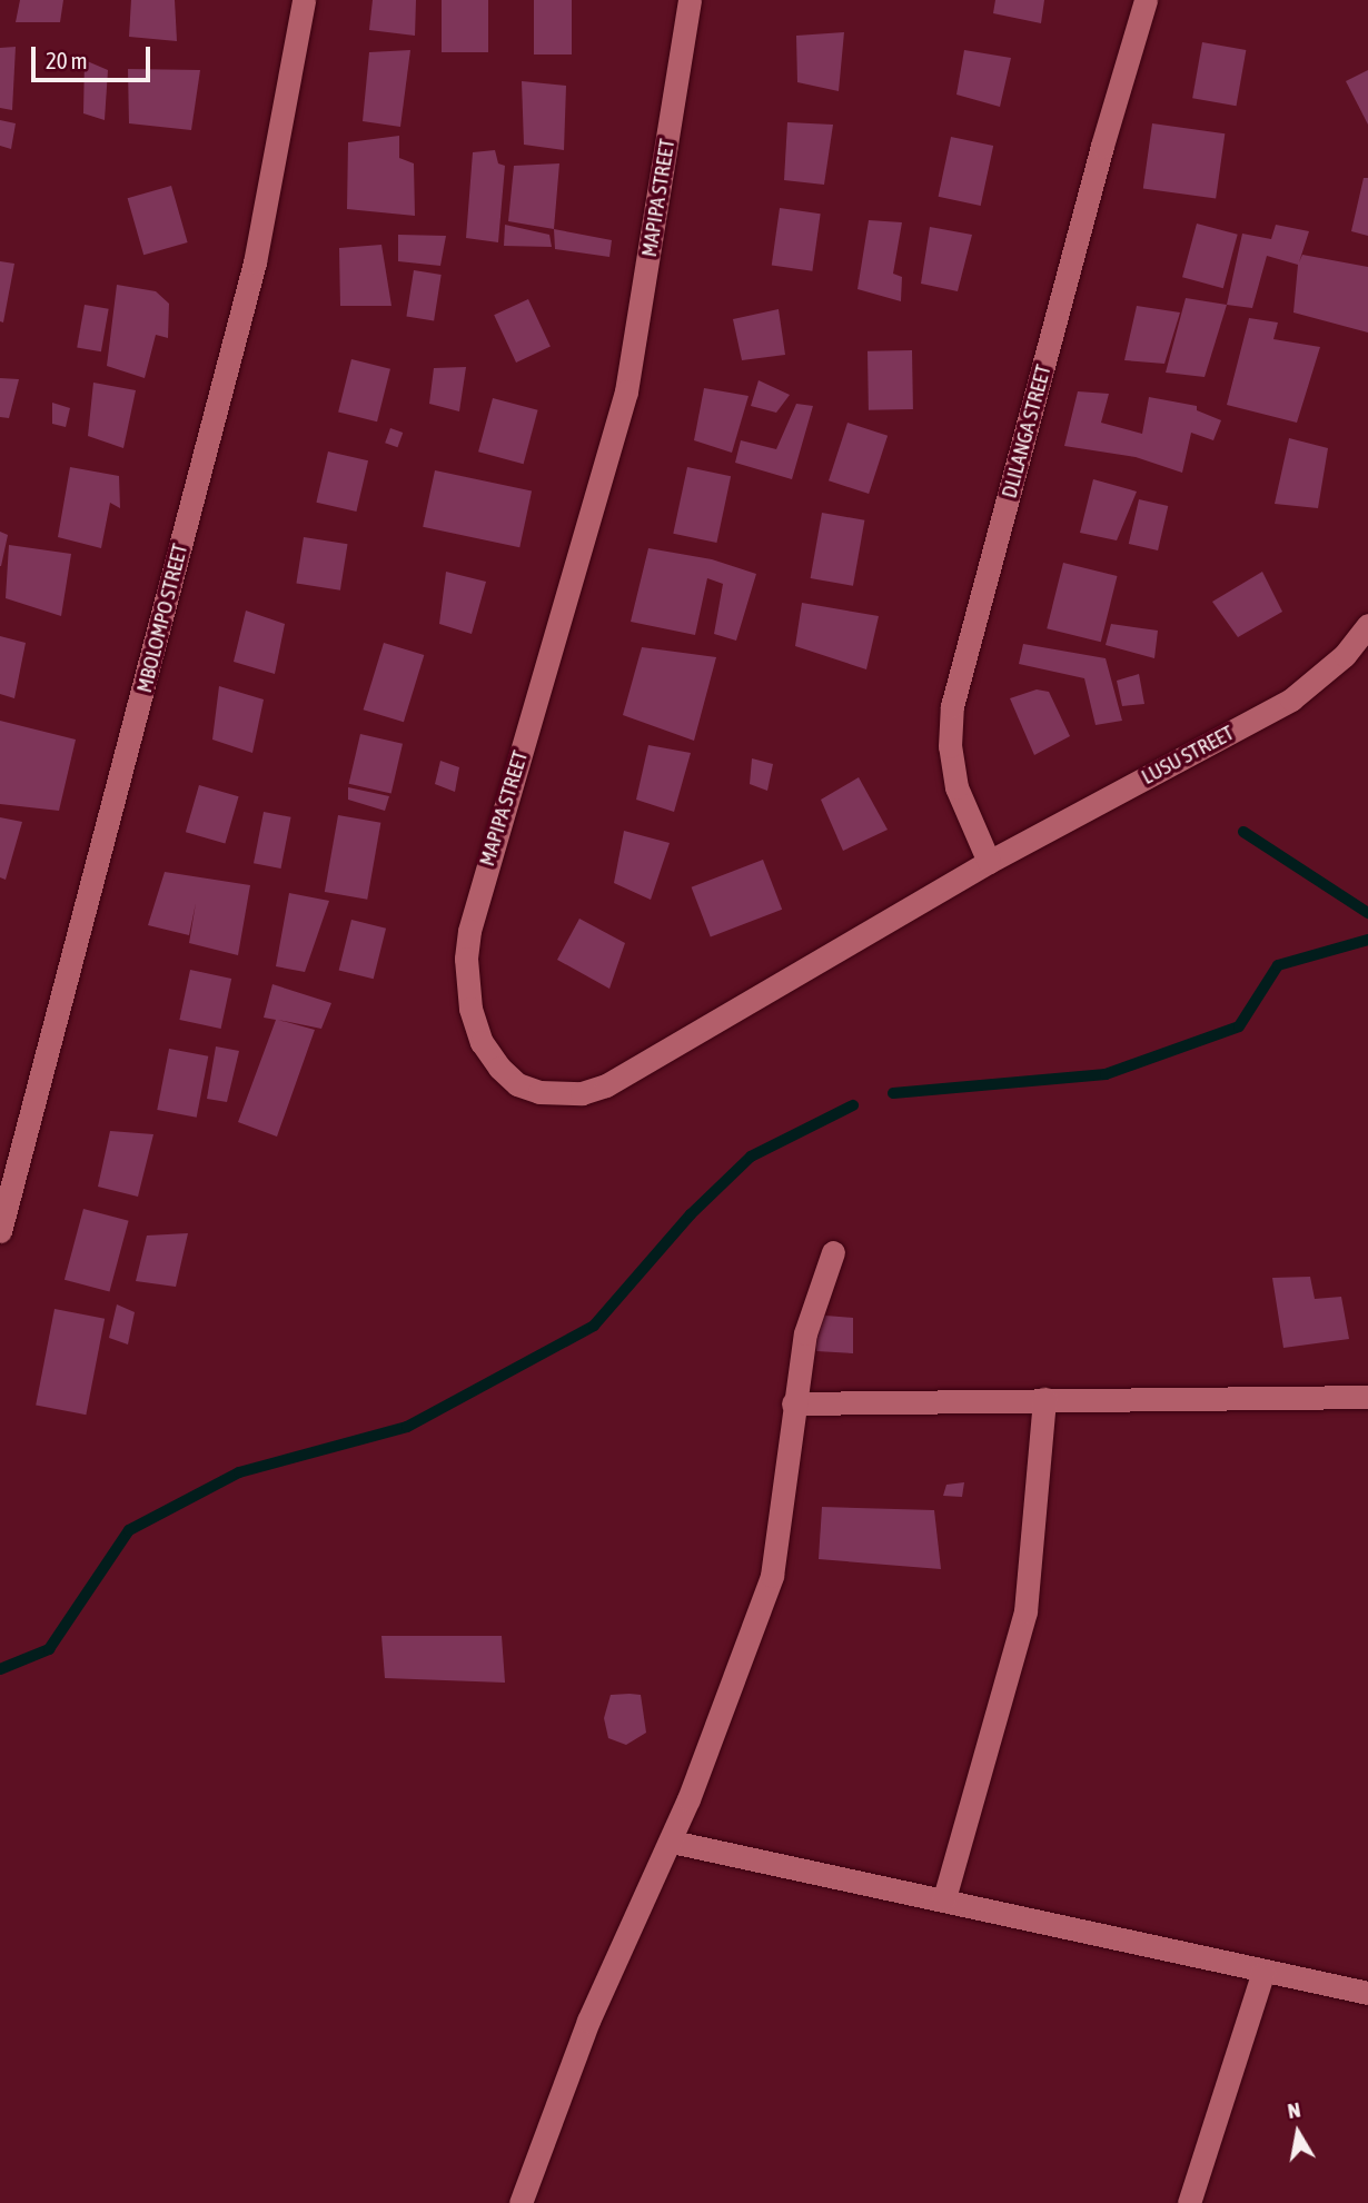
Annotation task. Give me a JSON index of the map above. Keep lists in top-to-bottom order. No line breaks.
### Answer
{"streets":{"street":["MAPIPA STREET","DLILANGA STREET","MBOLOMPO STREET","LUSU STREET"]},"crossings":[["MAPIPA STREET","DLILANGA STREET"],["MAPIPA STREET","LUSU STREET"],["DLILANGA STREET","LUSU STREET"]],"scale_bar":"20 m","north":"top"}
